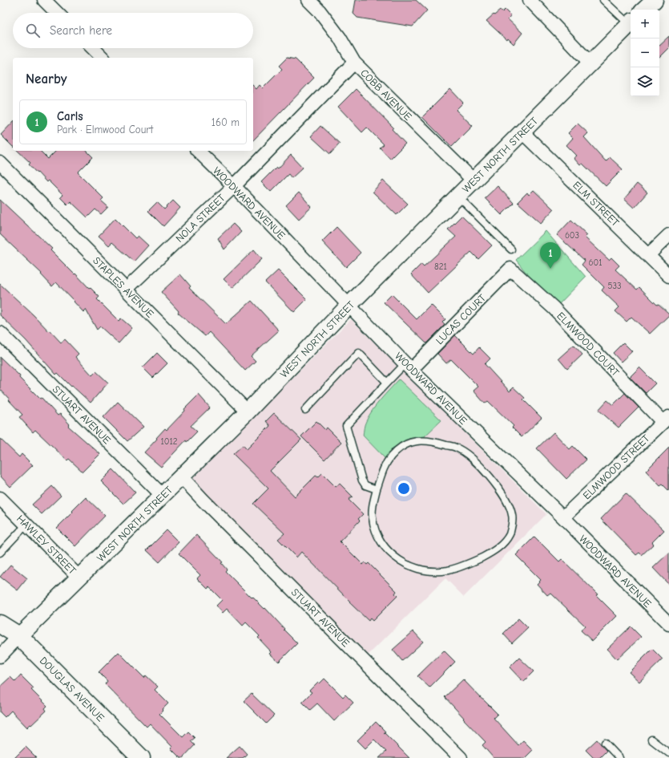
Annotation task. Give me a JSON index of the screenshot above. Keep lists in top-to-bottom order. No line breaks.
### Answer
{"streets":{"main road":["DOUGLAS AVENUE"],"street":["COBB AVENUE","WEST NORTH STREET","WOODWARD AVENUE","ELM STREET","NOLA STREET","STAPLES AVENUE","LUCAS COURT","ELMWOOD COURT","STUART AVENUE","ELMWOOD STREET","HAWLEY STREET"]},"crossings":[["COBB AVENUE","WEST NORTH STREET"],["COBB AVENUE","NOLA STREET"],["WEST NORTH STREET","WOODWARD AVENUE"],["WEST NORTH STREET","ELM STREET"],["WEST NORTH STREET","STAPLES AVENUE"],["WEST NORTH STREET","STUART AVENUE"],["WEST NORTH STREET","HAWLEY STREET"],["WEST NORTH STREET","DOUGLAS AVENUE"],["WOODWARD AVENUE","NOLA STREET"],["WOODWARD AVENUE","LUCAS COURT"],["WOODWARD AVENUE","ELMWOOD STREET"],["NOLA STREET","STAPLES AVENUE"],["LUCAS COURT","ELMWOOD COURT"],["ELMWOOD COURT","ELMWOOD STREET"]],"house_numbers":["603","601","821","533","1012"],"page":{"map_buttons":["+","−"],"search":"Search here","heading":"Nearby","list":[{"mark":"1","name":"Carls","note":"Park · Elmwood Court","value":"160 m"}],"pins":"1"}}
